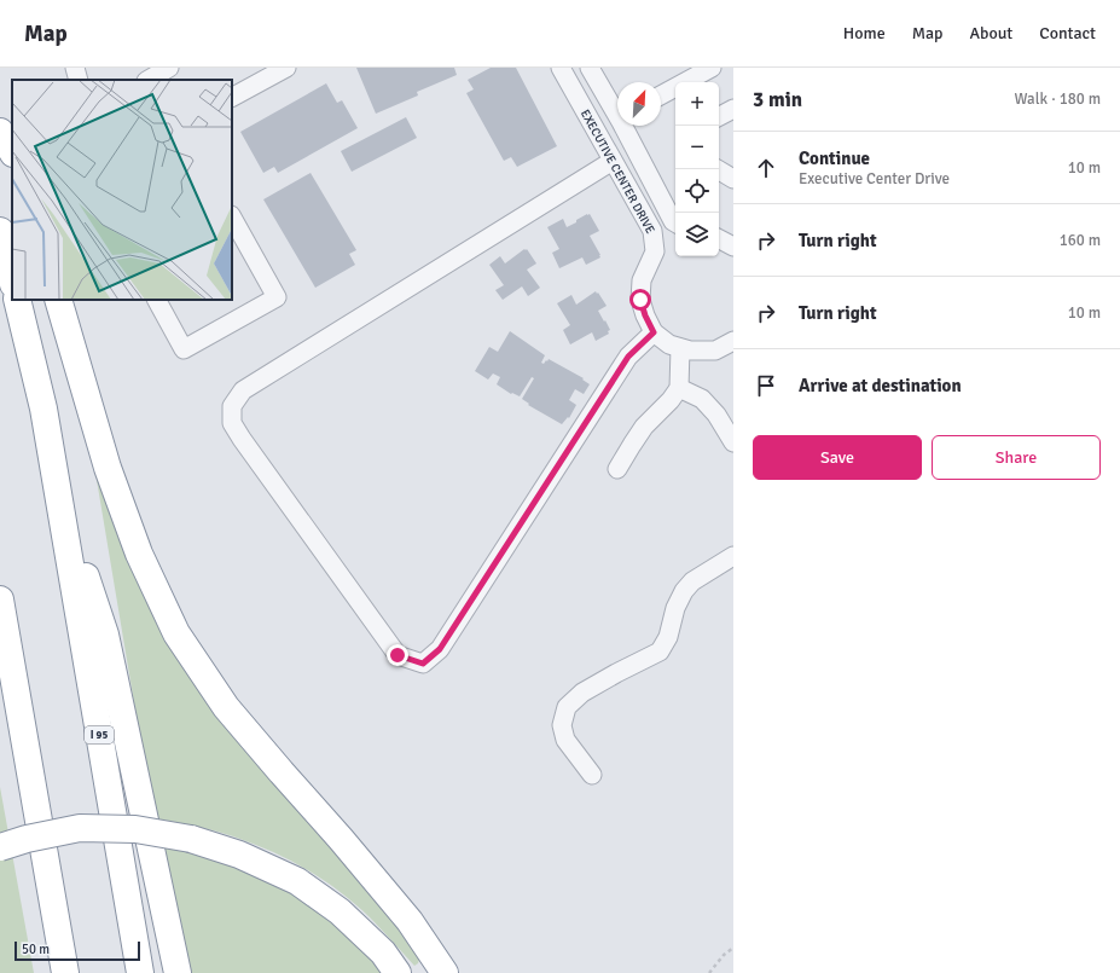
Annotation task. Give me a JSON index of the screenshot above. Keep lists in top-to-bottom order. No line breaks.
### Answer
{"streets":{"highway":["I 95"],"street":["EXECUTIVE CENTER DRIVE"]},"scale_bar":"50 m","north":"top right","page":{"header":"Map","nav":["Home","Map","About","Contact"],"heading":["3 min","Walk · 180 m"],"map_buttons":["+","−"],"list":[["Continue","Executive Center Drive","10 m"],["Turn right","160 m"],["Turn right","10 m"],"Arrive at destination"],"buttons":["Save","Share"],"scale":"50 m"}}
